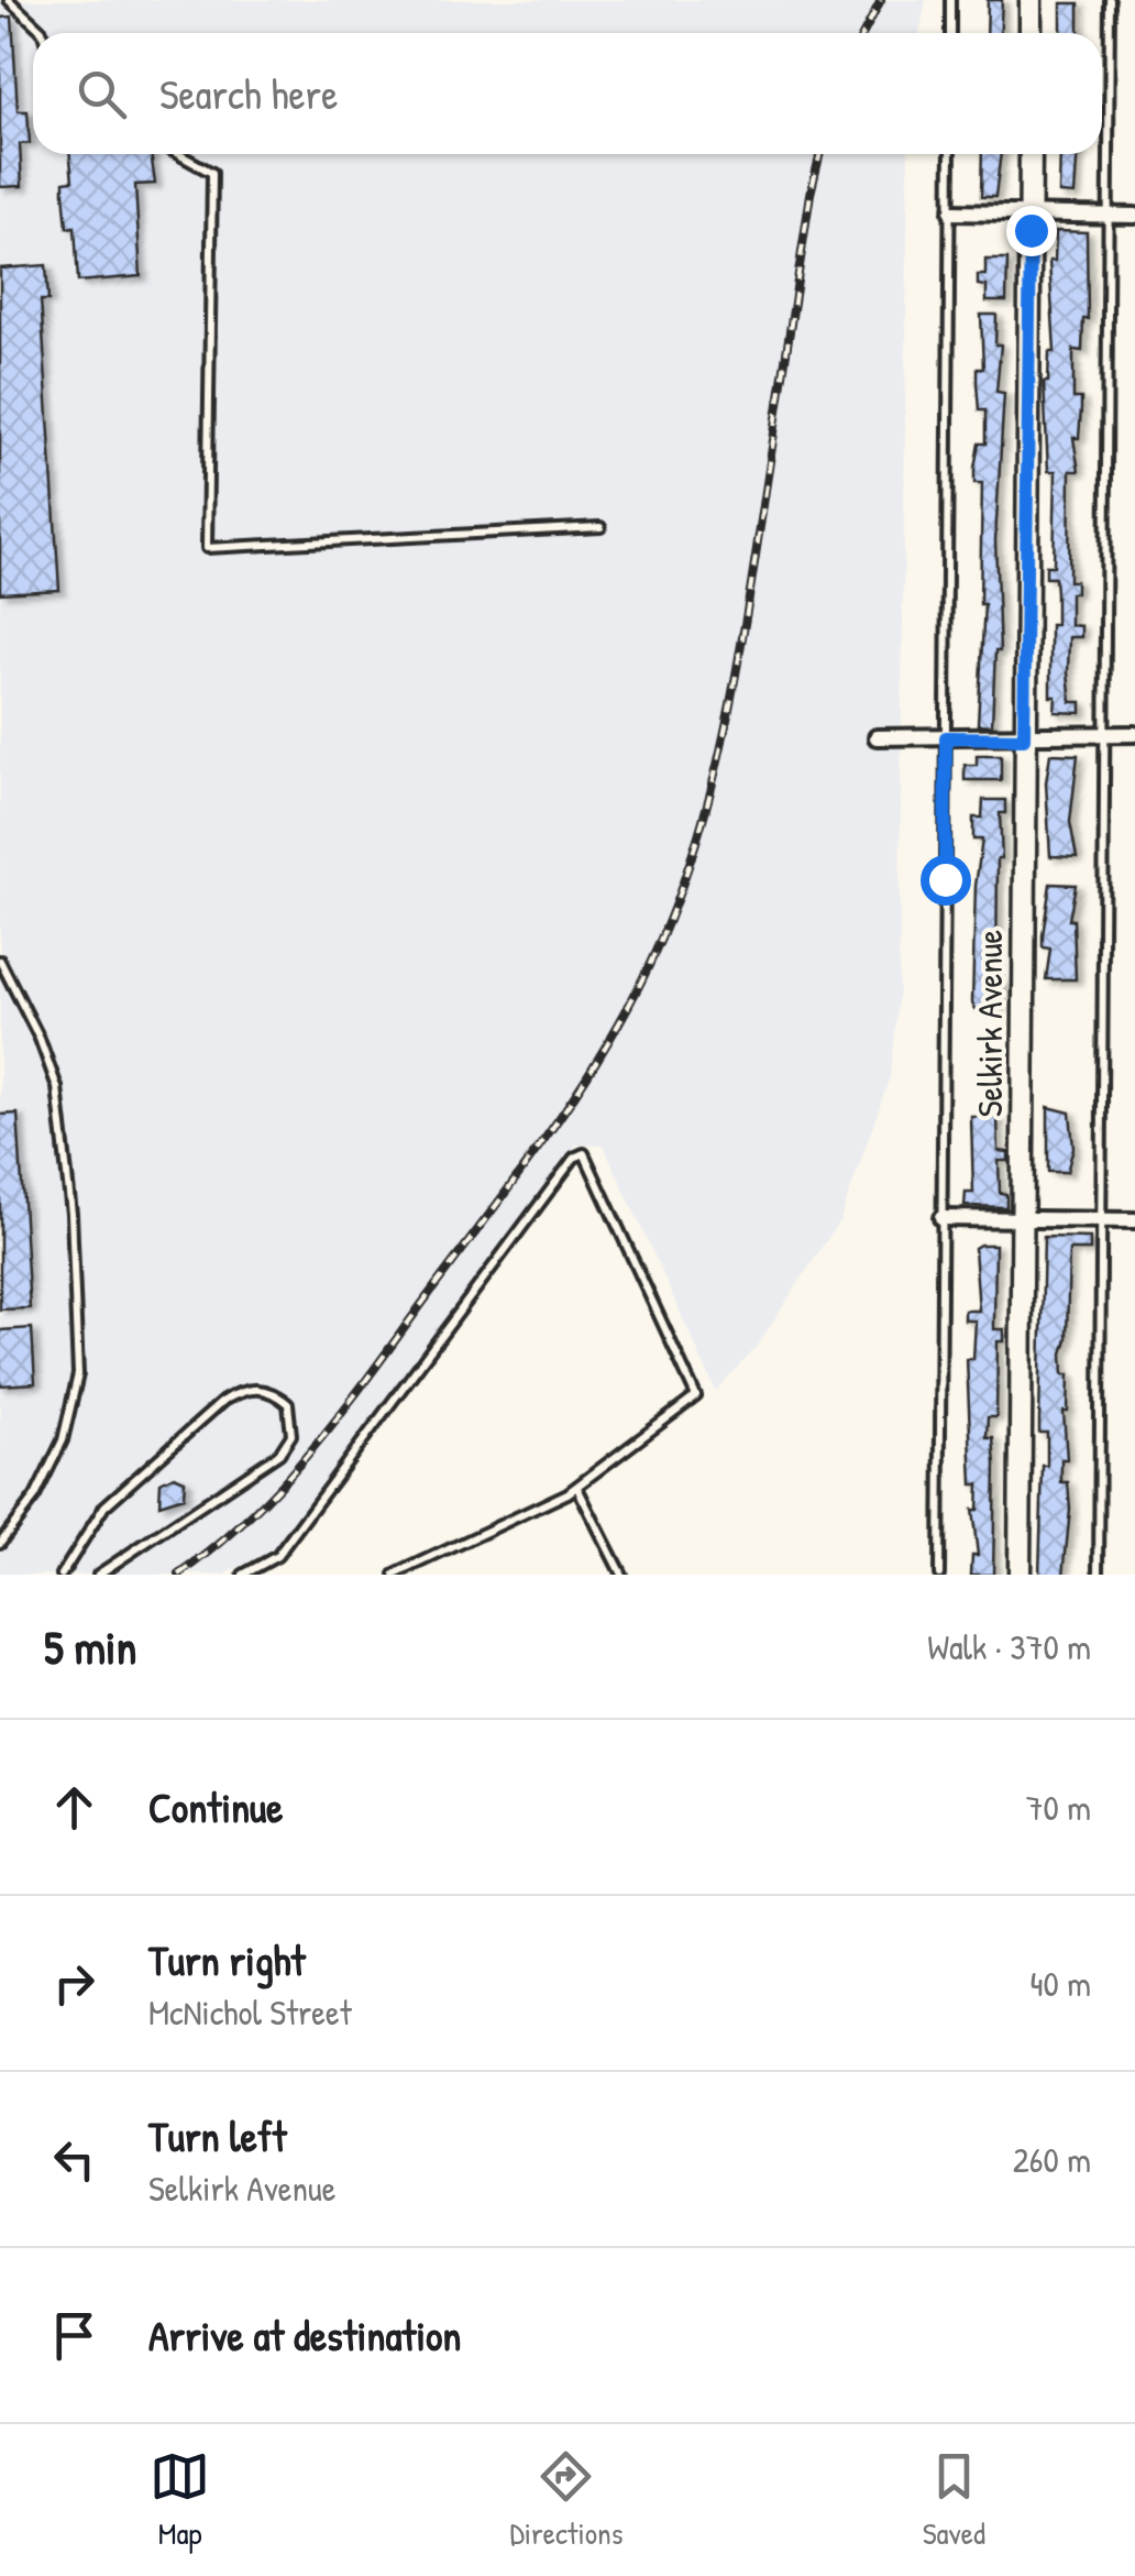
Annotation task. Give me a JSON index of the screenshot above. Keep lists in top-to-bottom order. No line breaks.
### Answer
{"streets":{"street":["Selkirk Avenue"]},"page":{"search":"Search here","heading":["5 min","Walk · 370 m"],"list":[["Continue","70 m"],["Turn right","McNichol Street","40 m"],["Turn left","Selkirk Avenue","260 m"],"Arrive at destination"],"nav":["Map","Directions","Saved"]}}
